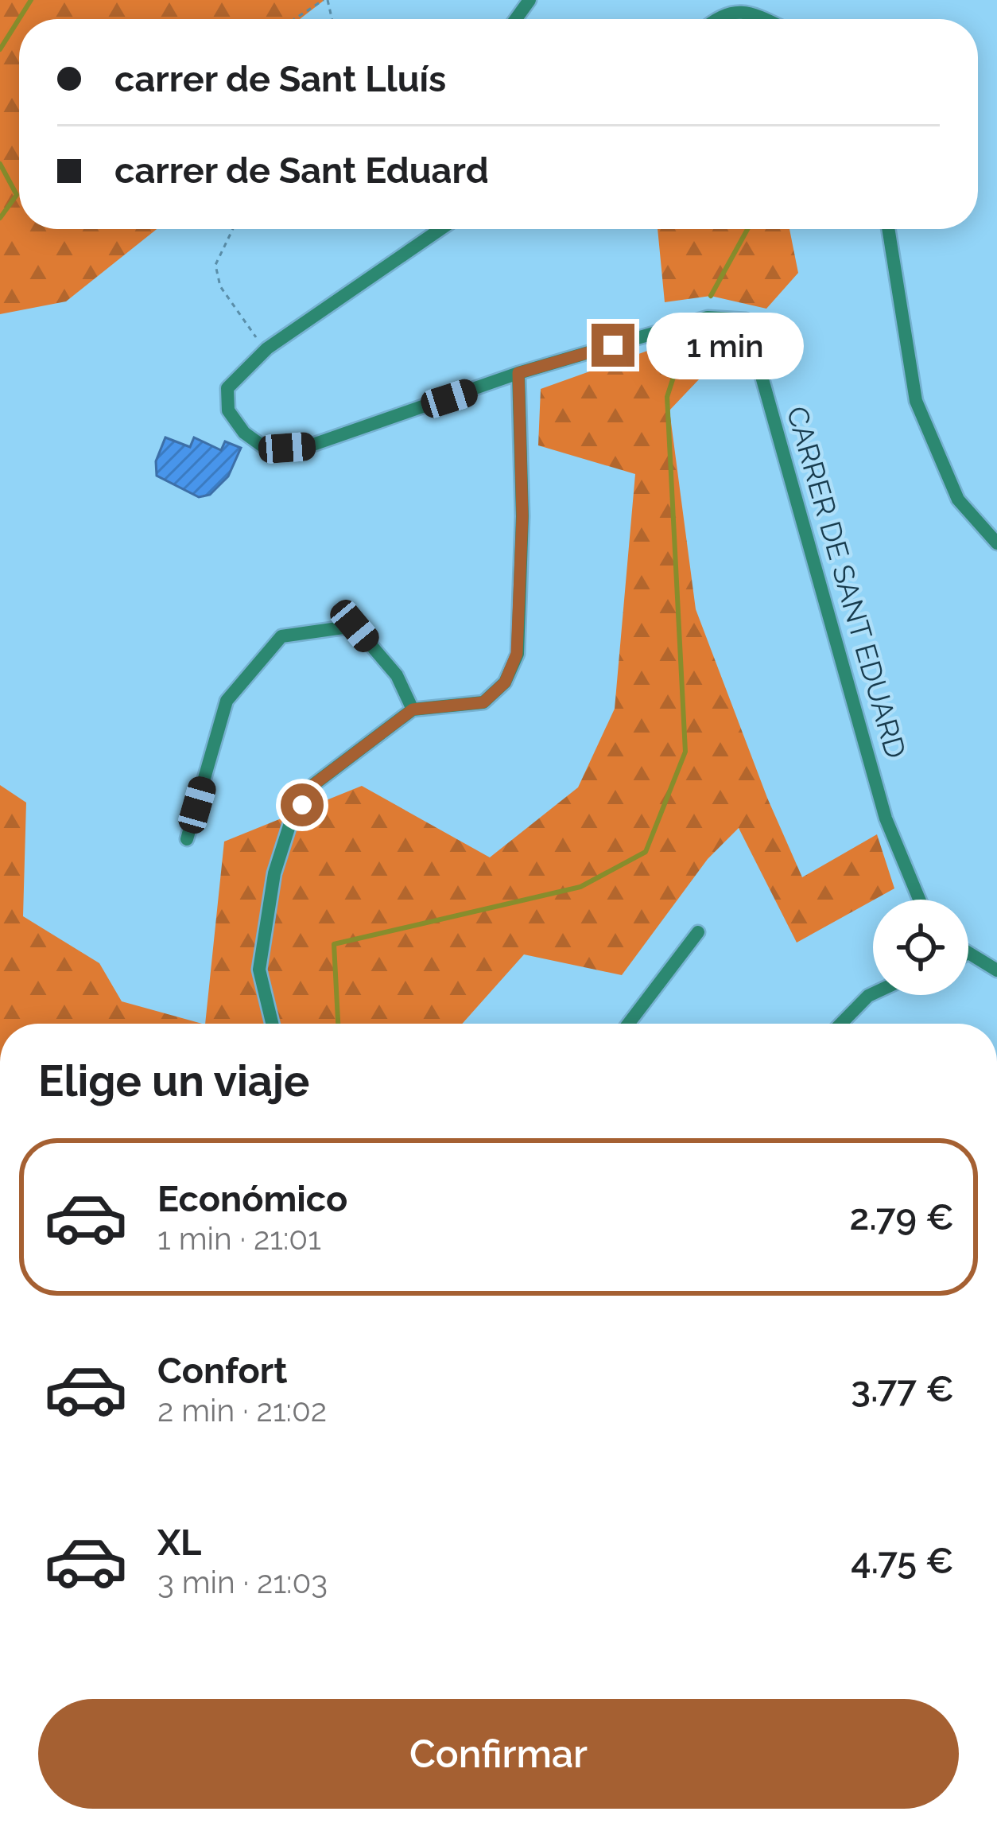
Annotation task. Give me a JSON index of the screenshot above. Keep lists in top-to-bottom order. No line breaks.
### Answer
{"streets":{"street":["CARRER DE SANT EDUARD"]},"page":{"banner":["carrer de Sant Lluís","carrer de Sant Eduard"],"bubble":"1 min","heading":"Elige un viaje","list":[{"name":"Económico","note":"1 min · 21:01","value":"2.79 €"},{"name":"Confort","note":"2 min · 21:02","value":"3.77 €"},{"name":"XL","note":"3 min · 21:03","value":"4.75 €"}],"buttons":"Confirmar"}}
